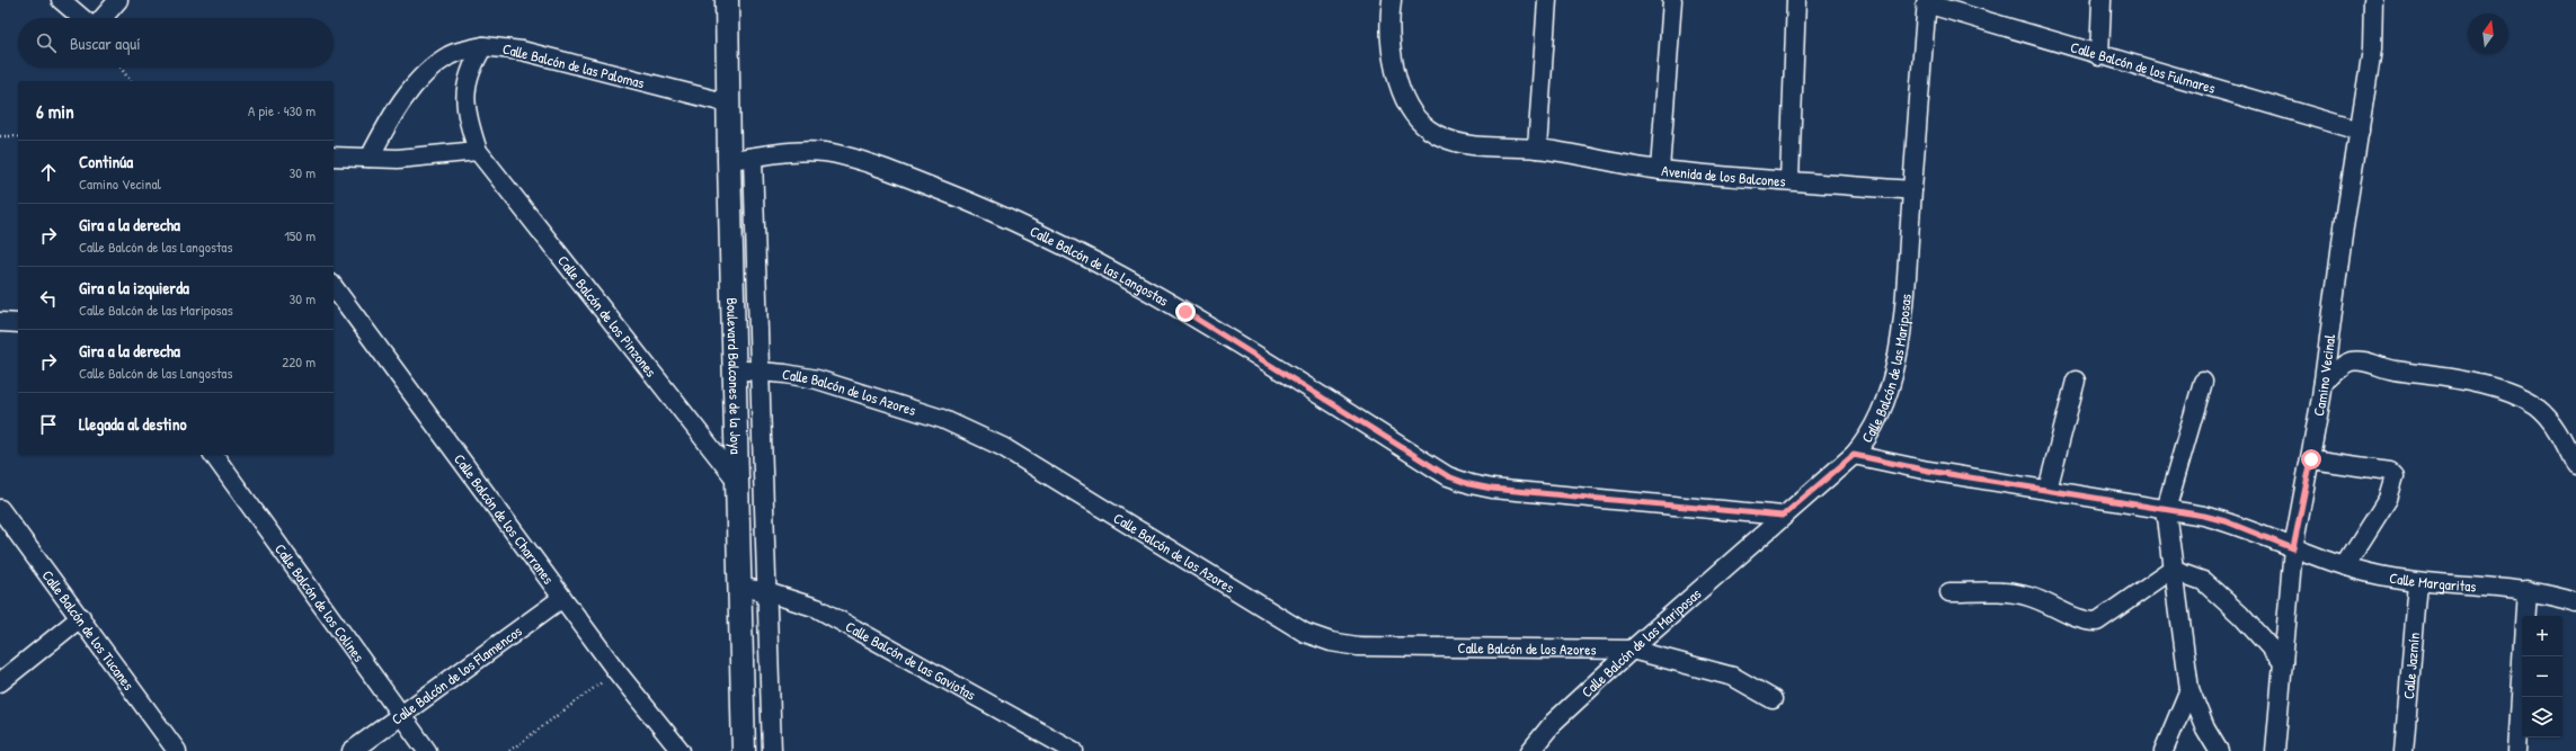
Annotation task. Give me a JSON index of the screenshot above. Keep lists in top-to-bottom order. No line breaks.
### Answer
{"streets":{"street":["Calle Balcón de las Palomas","Calle Balcón de los Fulmares","Avenida de los Balcones","Calle Balcón de las Langostas","Calle Balcón de los Pinzones","Calle Balcón de las Mariposas","Camino Vecinal","Boulevard Balcones de la Joya","Calle Balcón de los Azores","Calle Balcón de los Charranes","Calle Margaritas","Calle Balcón de los Colines","Calle Balcón de los Tucanes","Calle Balcón de las Gaviotas","Calle Jazmín","Calle Balcón de los Flamencos"]},"crossings":[["Calle Balcón de las Palomas","Calle Balcón de los Pinzones"],["Calle Balcón de las Palomas","Boulevard Balcones de la Joya"],["Calle Balcón de los Fulmares","Calle Balcón de las Mariposas"],["Calle Balcón de los Fulmares","Camino Vecinal"],["Avenida de los Balcones","Calle Balcón de las Mariposas"],["Calle Balcón de las Langostas","Calle Balcón de las Mariposas"],["Calle Balcón de las Langostas","Boulevard Balcones de la Joya"],["Calle Balcón de los Pinzones","Boulevard Balcones de la Joya"],["Calle Balcón de las Mariposas","Calle Balcón de los Azores"],["Camino Vecinal","Calle Margaritas"],["Boulevard Balcones de la Joya","Calle Balcón de los Azores"],["Boulevard Balcones de la Joya","Calle Balcón de las Gaviotas"],["Calle Balcón de los Charranes","Calle Balcón de los Flamencos"],["Calle Margaritas","Calle Jazmín"],["Calle Balcón de los Colines","Calle Balcón de los Flamencos"]],"north":"top","page":{"search":"Buscar aquí","heading":["6 min","A pie · 430 m"],"list":[["Continúa","Camino Vecinal","30 m"],["Gira a la derecha","Calle Balcón de las Langostas","150 m"],["Gira a la izquierda","Calle Balcón de las Mariposas","30 m"],["Gira a la derecha","Calle Balcón de las Langostas","220 m"],"Llegada al destino"],"map_buttons":["+","−"]}}
